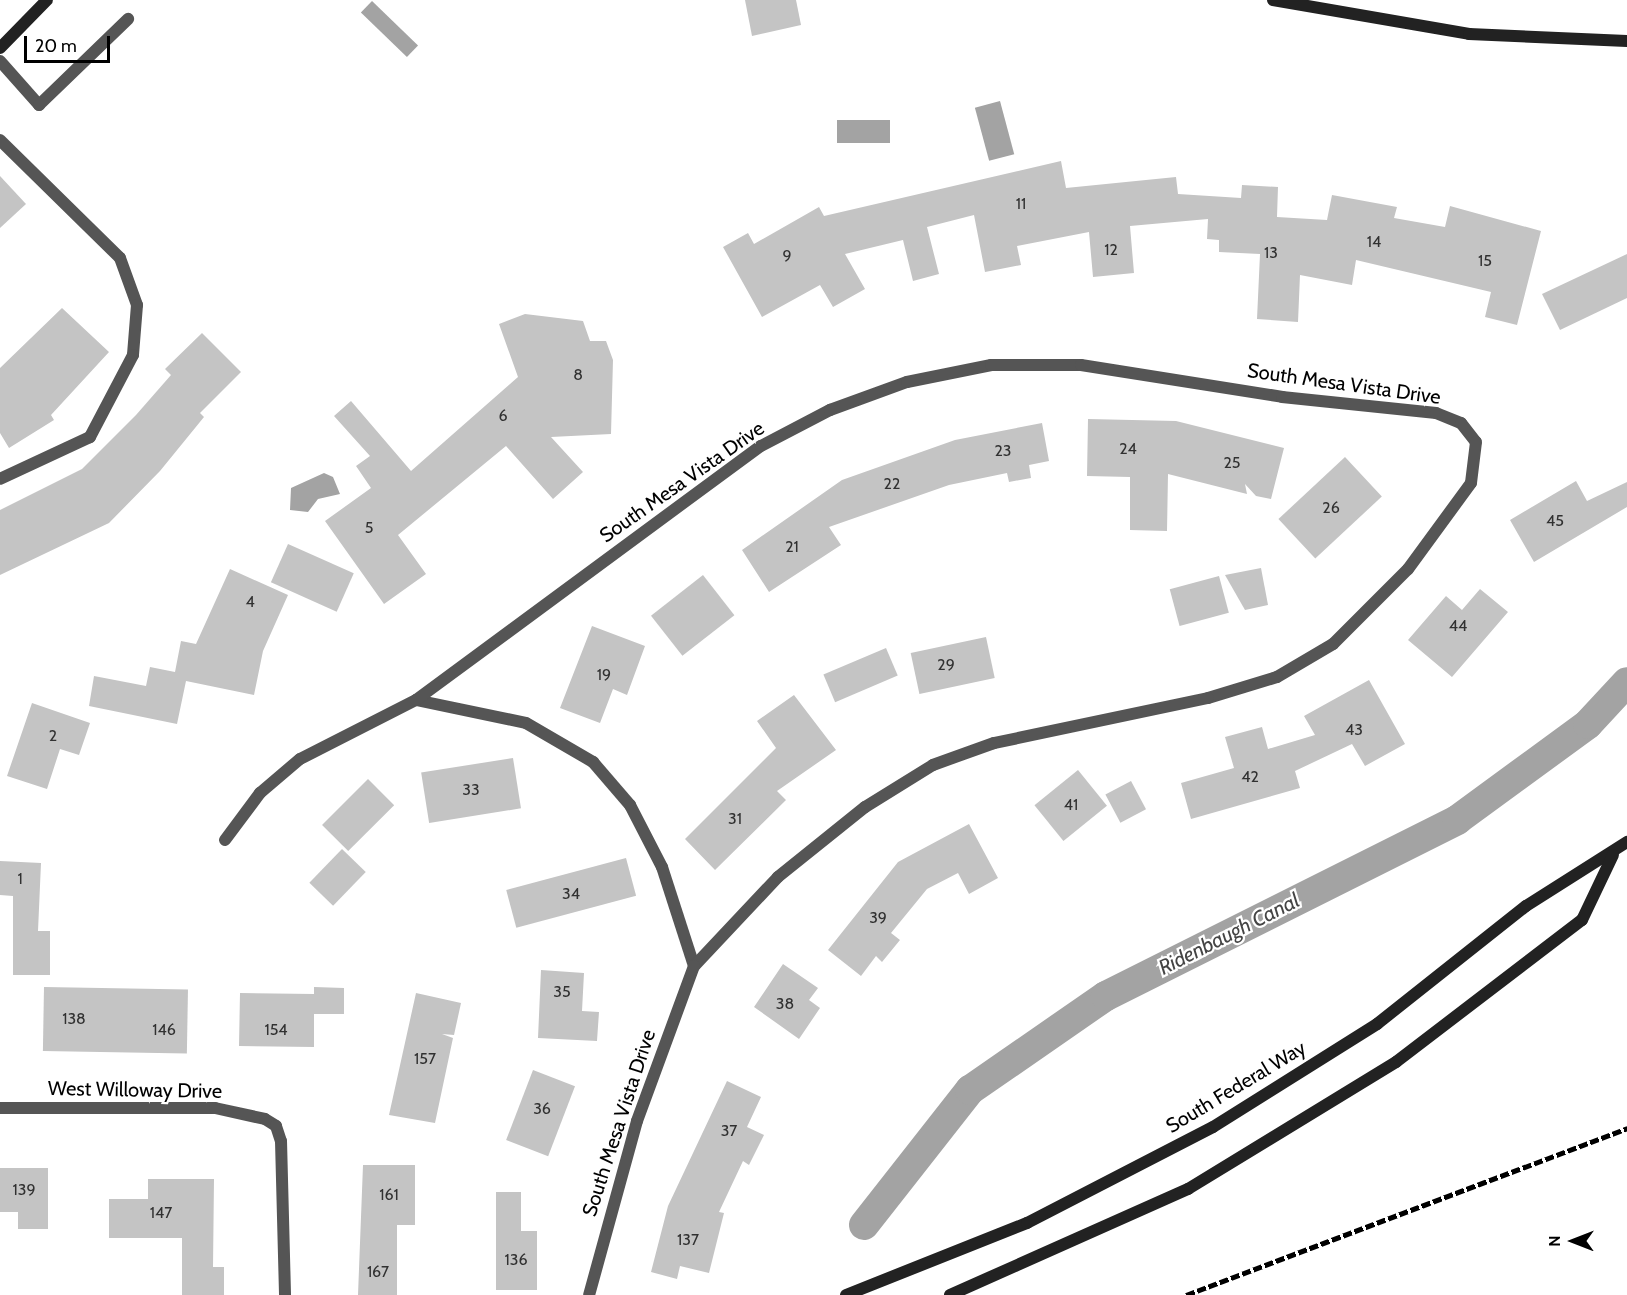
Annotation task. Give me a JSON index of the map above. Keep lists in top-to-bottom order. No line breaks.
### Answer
{"streets":{"main road":["South Federal Way"],"street":["South Mesa Vista Drive","West Willoway Drive"]},"water":["Ridenbaugh Canal"],"house_numbers":["11","14","12","13","9","15","8","6","24","23","25","22","26","45","5","21","4","44","29","19","43","2","42","33","41","31","1","34","39","35","38","138","146","154","157","36","37","139","161","147","137","136","167"],"scale_bar":"20 m","north":"left"}
